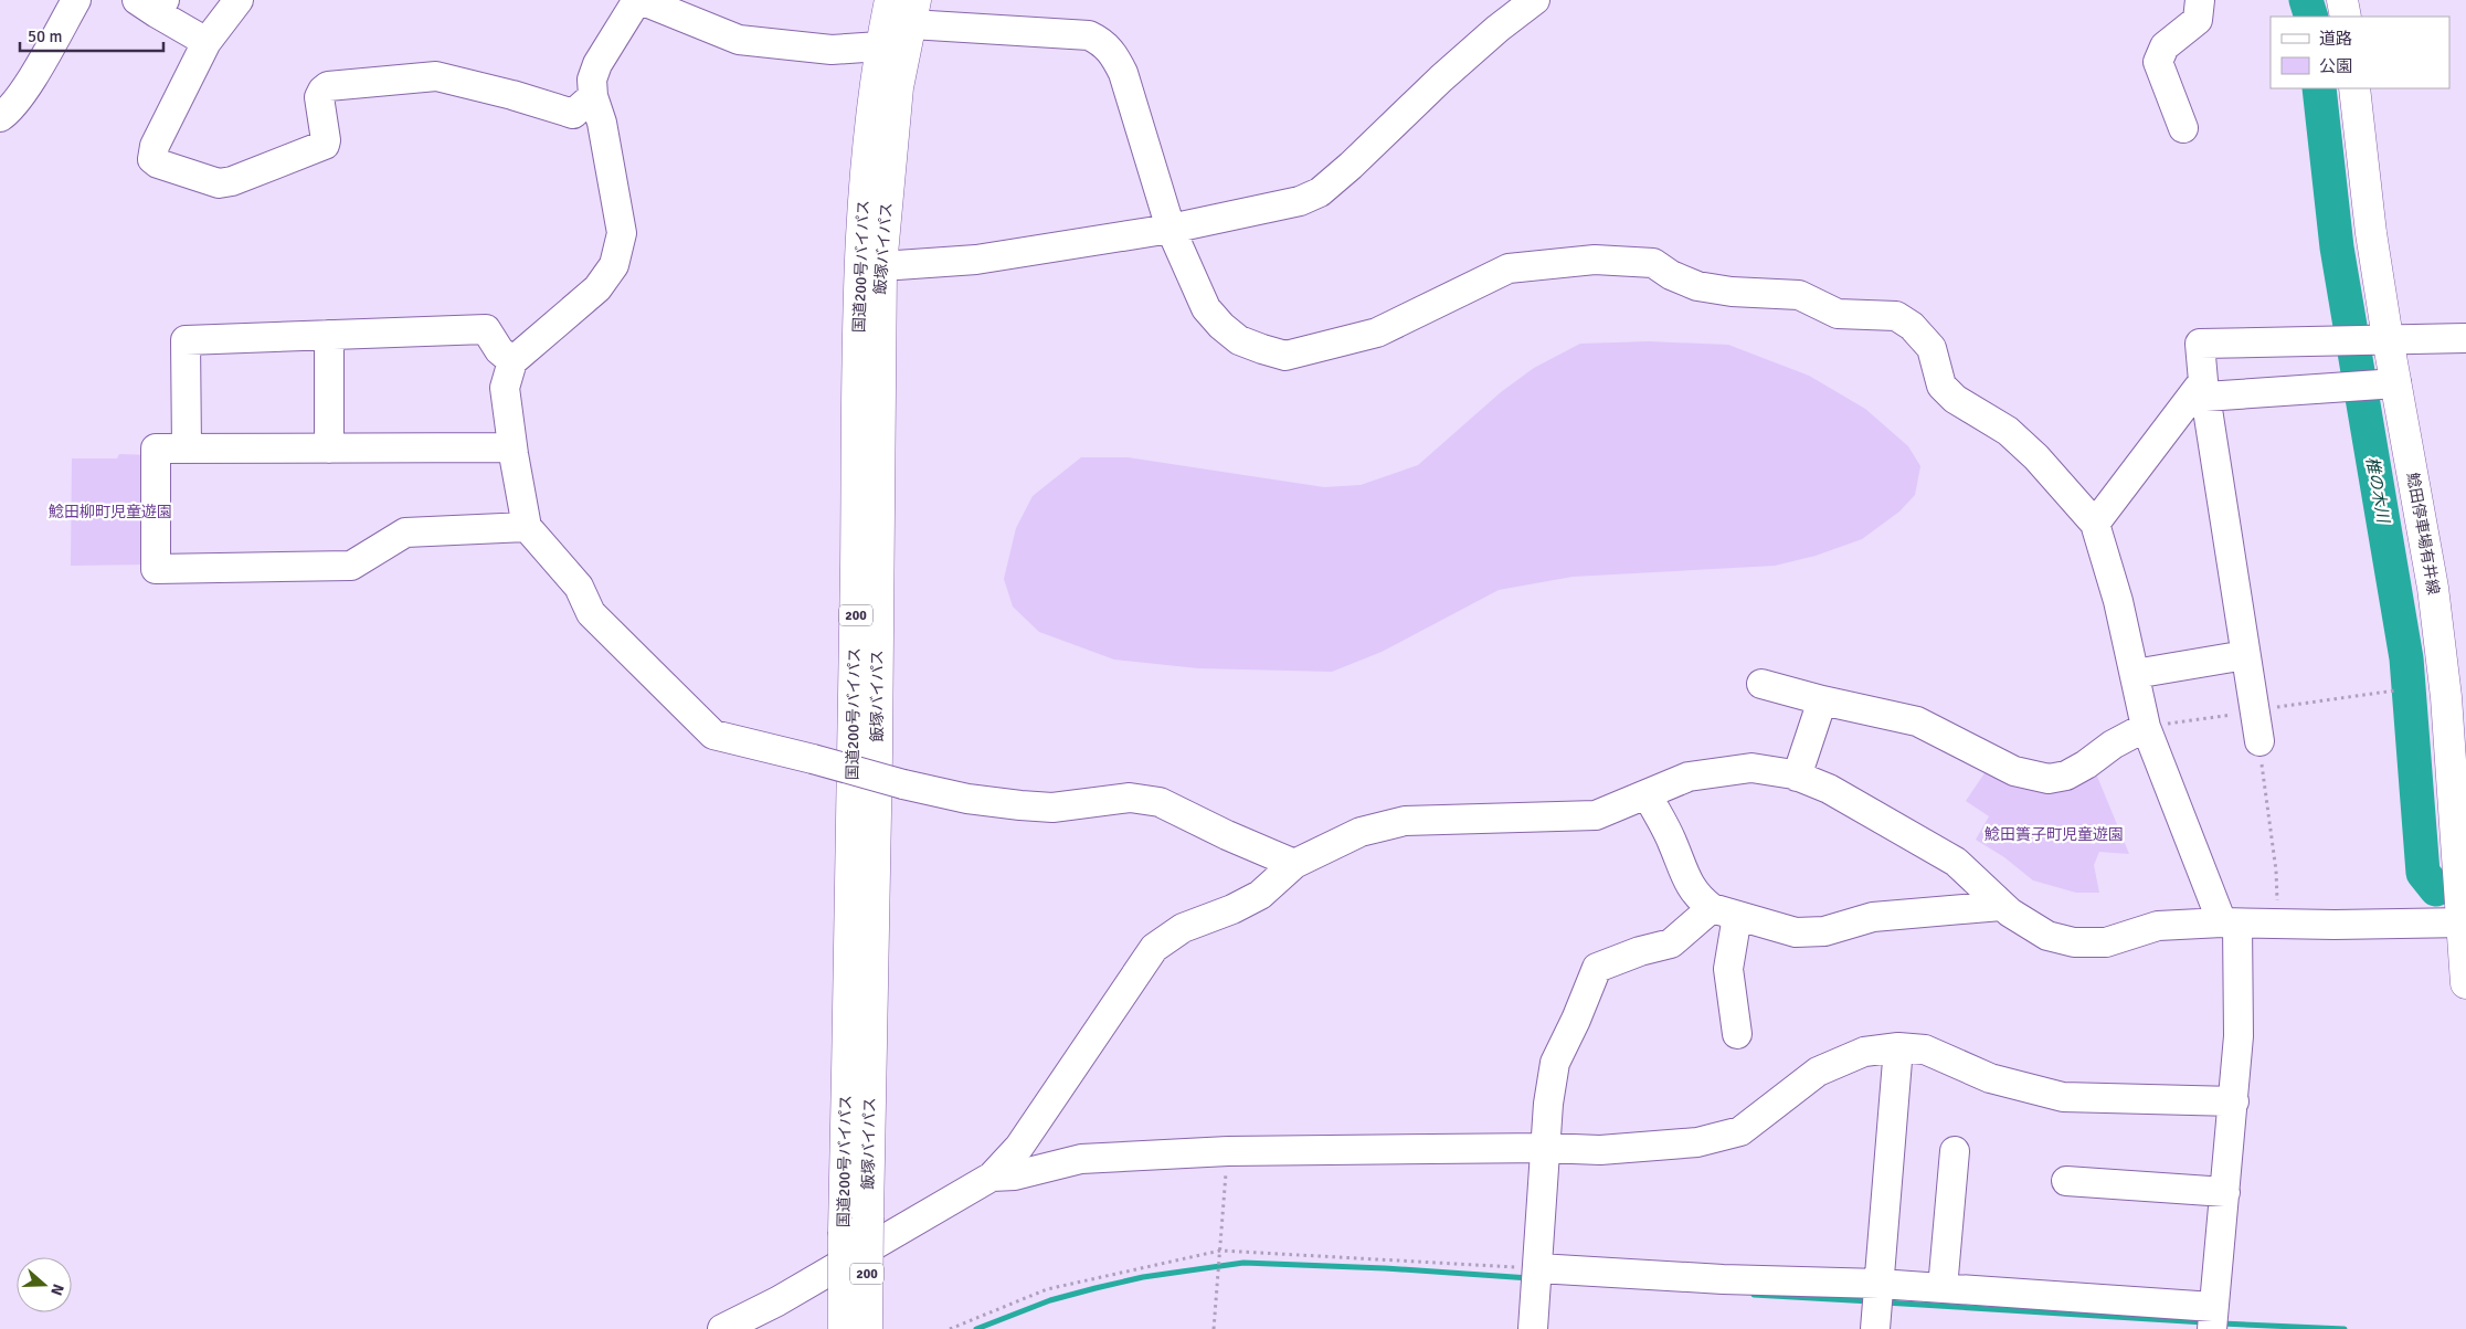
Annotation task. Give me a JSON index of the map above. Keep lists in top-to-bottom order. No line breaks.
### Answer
{"streets":{"main road":["飯塚バイパス","国道200号バイパス","鯰田停車場有井線","200"]},"crossings":[["飯塚バイパス","国道200号バイパス"]],"water":["椎の木川"],"parks":["鯰田柳町児童遊園","鯰田簀子町児童遊園"],"legend":["道路","公園"],"scale_bar":"50 m","north":"right"}
